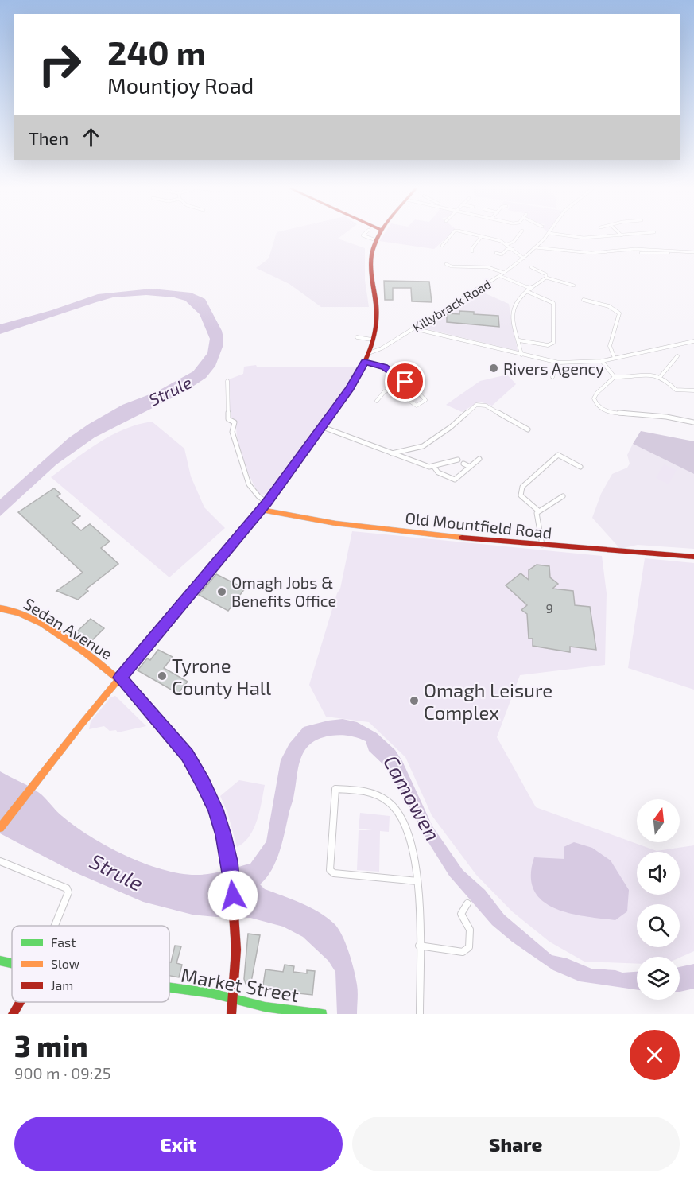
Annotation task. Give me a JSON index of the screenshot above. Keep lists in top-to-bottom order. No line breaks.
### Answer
{"streets":{"main road":["Old Mountfield Road","Sedan Avenue","Market Street"],"street":["Killybrack Road"]},"crossings":[["Sedan Avenue","Market Street"]],"water":["Strule","Camowen"],"places":["Rivers Agency","Omagh Jobs & Benefits Office","Tyrone County Hall","Omagh Leisure Complex"],"house_numbers":["9"],"legend":["Fast","Slow","Jam"],"north":"top","page":{"turn":["240 m","Mountjoy Road"],"then":"Then","heading":["3 min","900 m · 09:25"],"buttons":["Exit","Share"]}}
